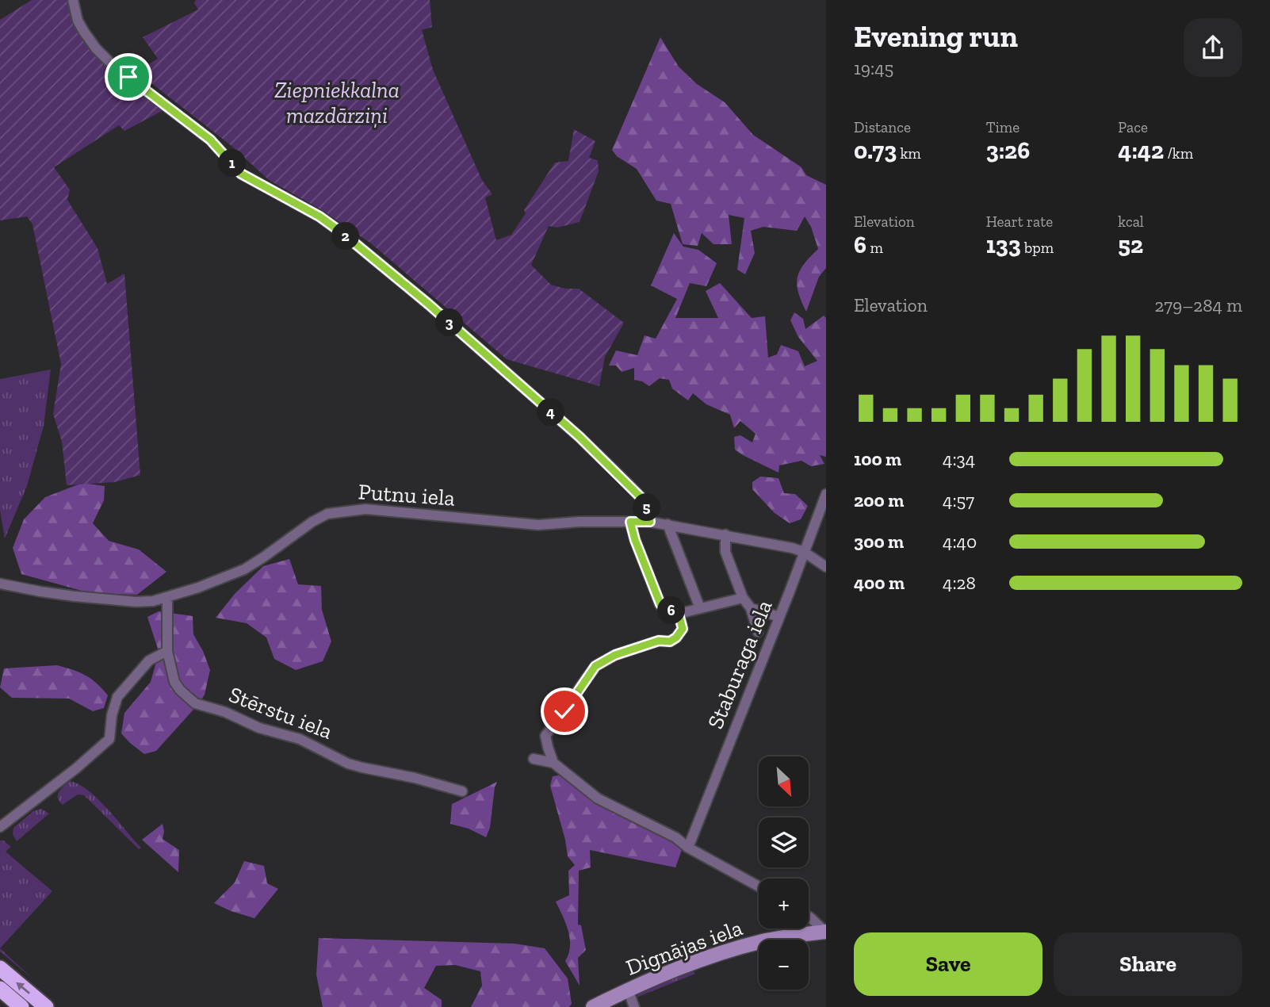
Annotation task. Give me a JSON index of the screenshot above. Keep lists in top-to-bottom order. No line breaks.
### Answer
{"streets":{"main road":["Dignājas iela"],"street":["Putnu iela","Staburaga iela","Stērstu iela"]},"crossings":[["Putnu iela","Staburaga iela"],["Putnu iela","Stērstu iela"]],"parks":["Ziepniekkalna mazdārziņi"],"north":"bottom right","page":{"heading":["Evening run","19:45"],"stats":[["Distance","0.73 km"],["Time","3:26"],["Pace","4:42 /km"],["Elevation","6 m"],["Heart rate","133 bpm"],["kcal","52"]],"pins":["1","2","3","4","5","6"],"chart":["Elevation","279–284 m"],"list":[{"name":"100 m","note":"4:34"},{"name":"200 m","note":"4:57"},{"name":"300 m","note":"4:40"},{"name":"400 m","note":"4:28"}],"map_buttons":["+","−"],"buttons":["Save","Share"]}}
